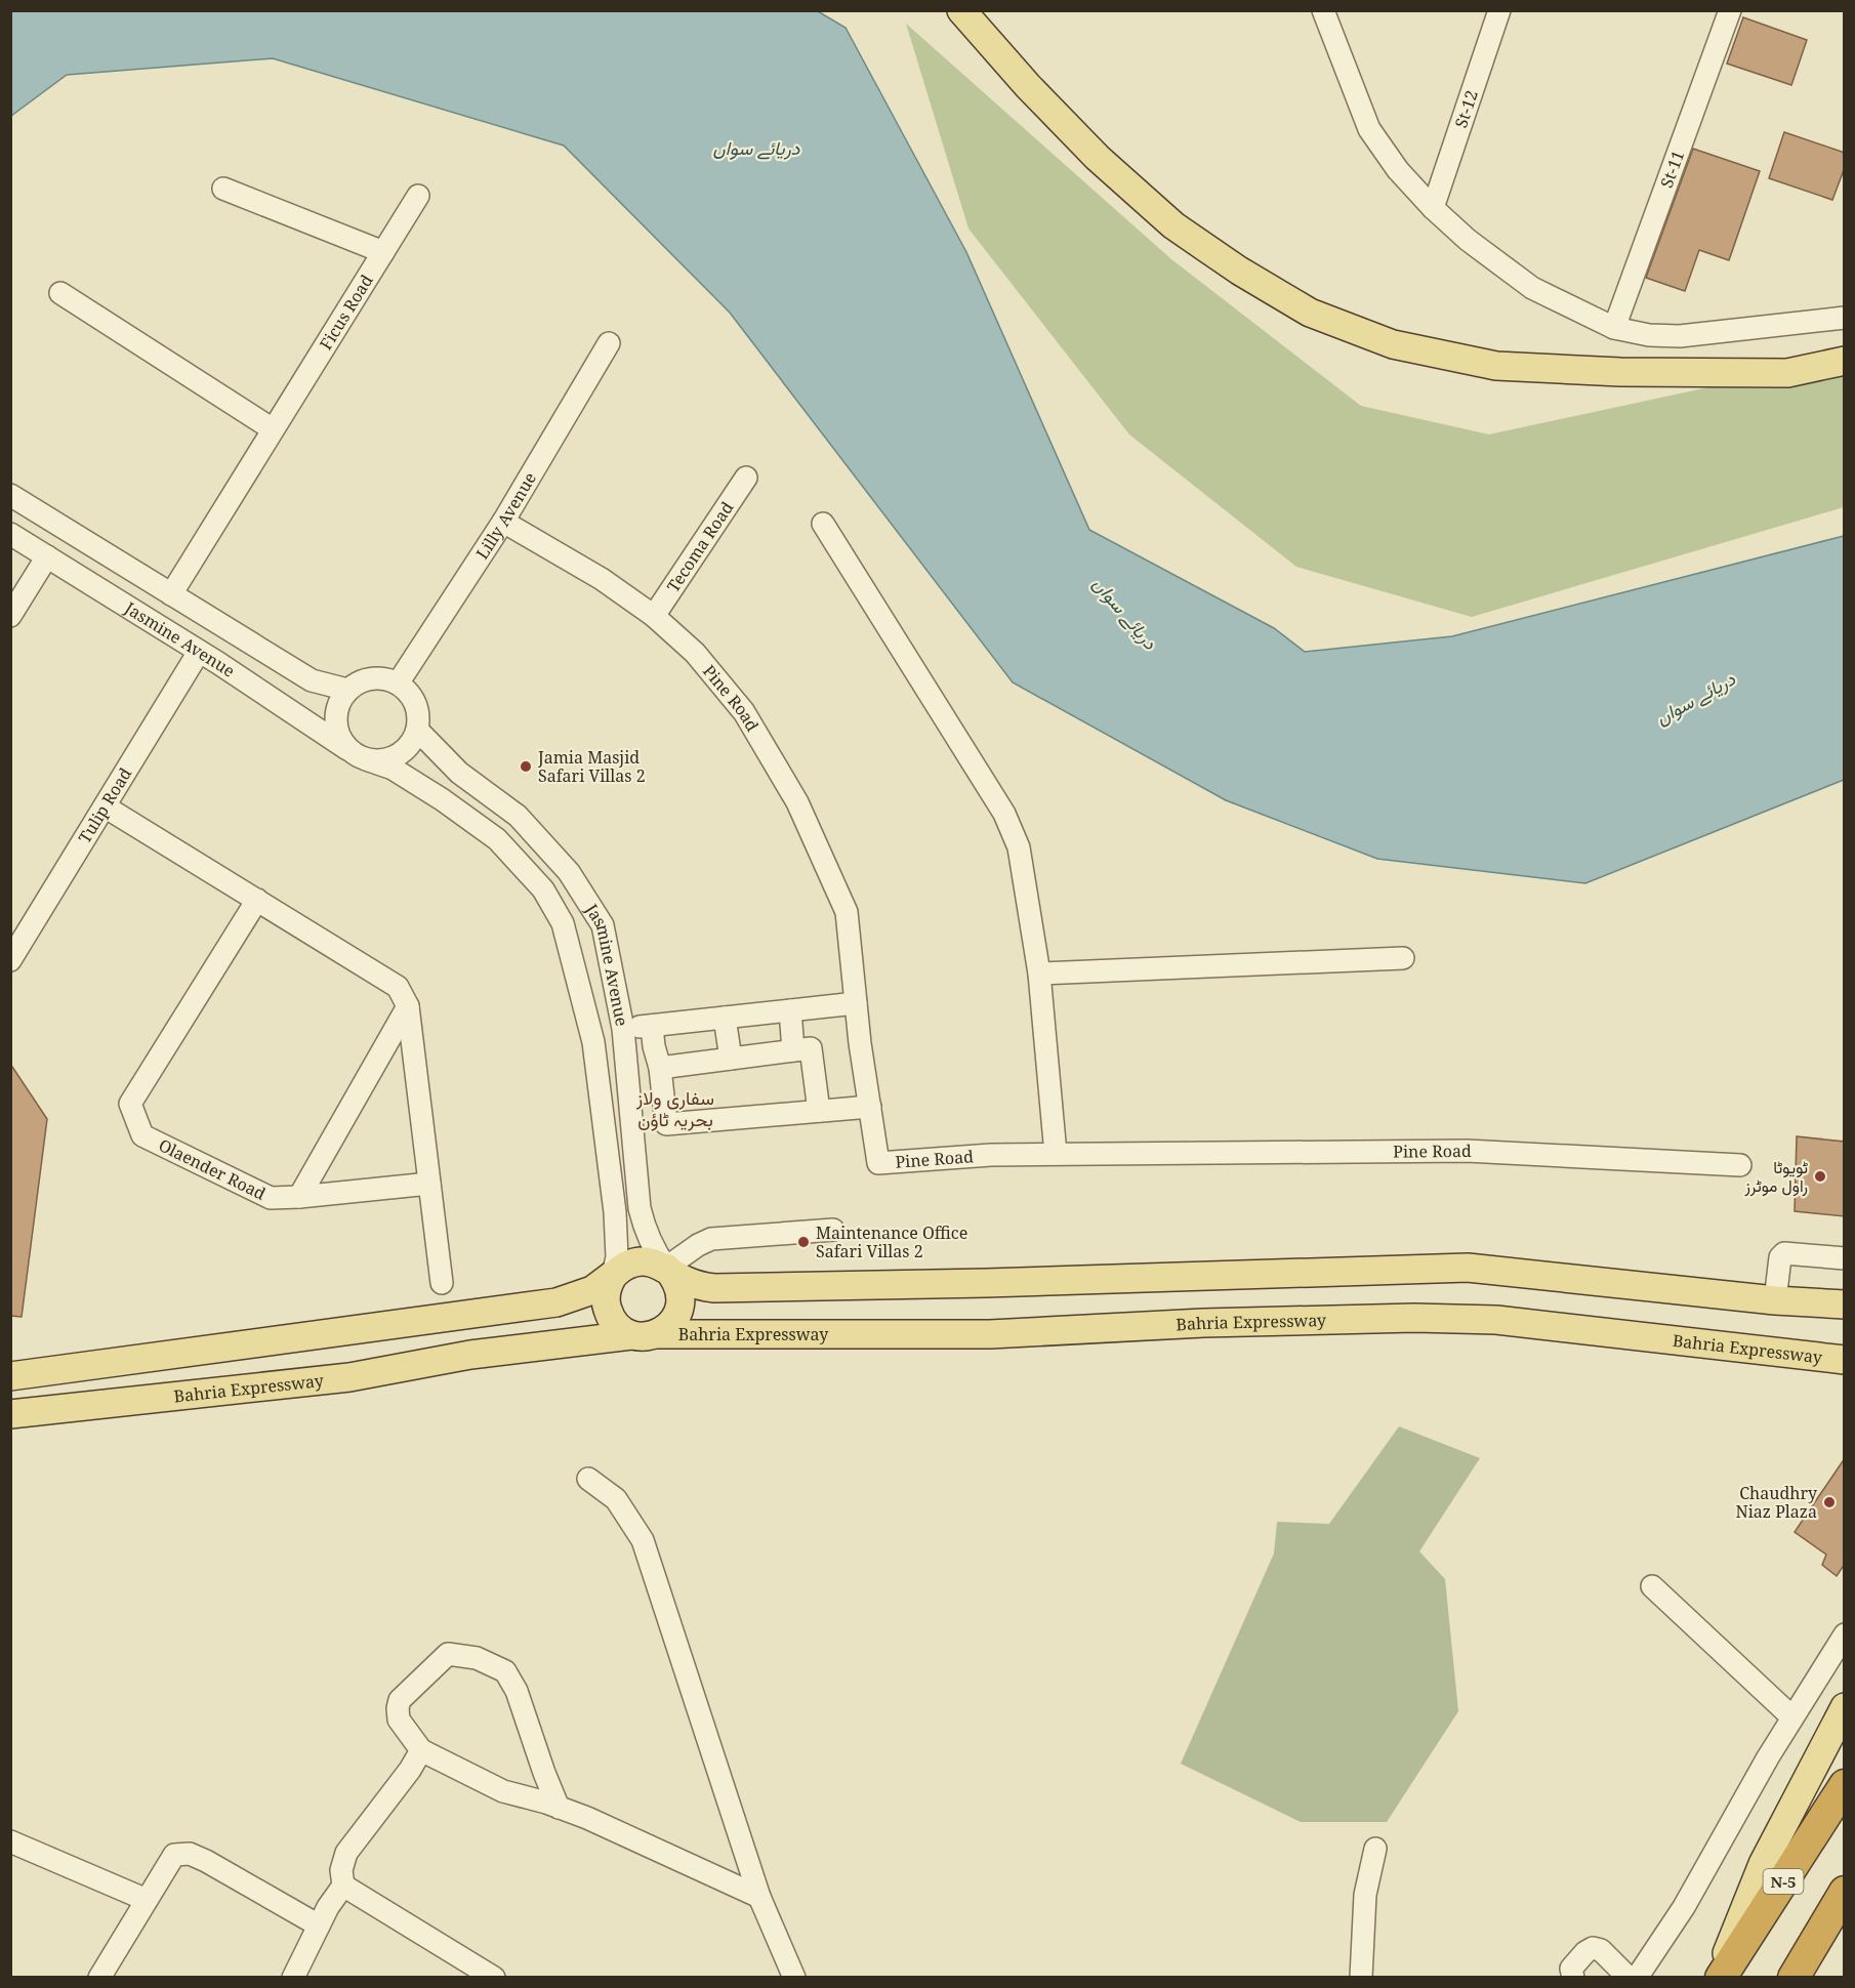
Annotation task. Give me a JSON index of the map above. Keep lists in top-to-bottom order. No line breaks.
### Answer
{"streets":{"highway":["N-5"],"main road":["Bahria Expressway"],"street":["St-12","St-11","Ficus Road","Lilly Avenue","Tecoma Road","Jasmine Avenue","Pine Road","Tulip Road","Olaender Road"]},"crossings":[["Ficus Road","Jasmine Avenue"],["Lilly Avenue","Jasmine Avenue"],["Lilly Avenue","Pine Road"],["Tecoma Road","Pine Road"],["Jasmine Avenue","Tulip Road"],["Jasmine Avenue","Bahria Expressway"]],"districts":["سفاری ولاز بحریہ ٹاؤن"],"water":["دریائے سواں"],"places":["Jamia Masjid Safari Villas 2","ٹویوٹا راول موٹرز","Maintenance Office Safari Villas 2","Chaudhry Niaz Plaza"]}
